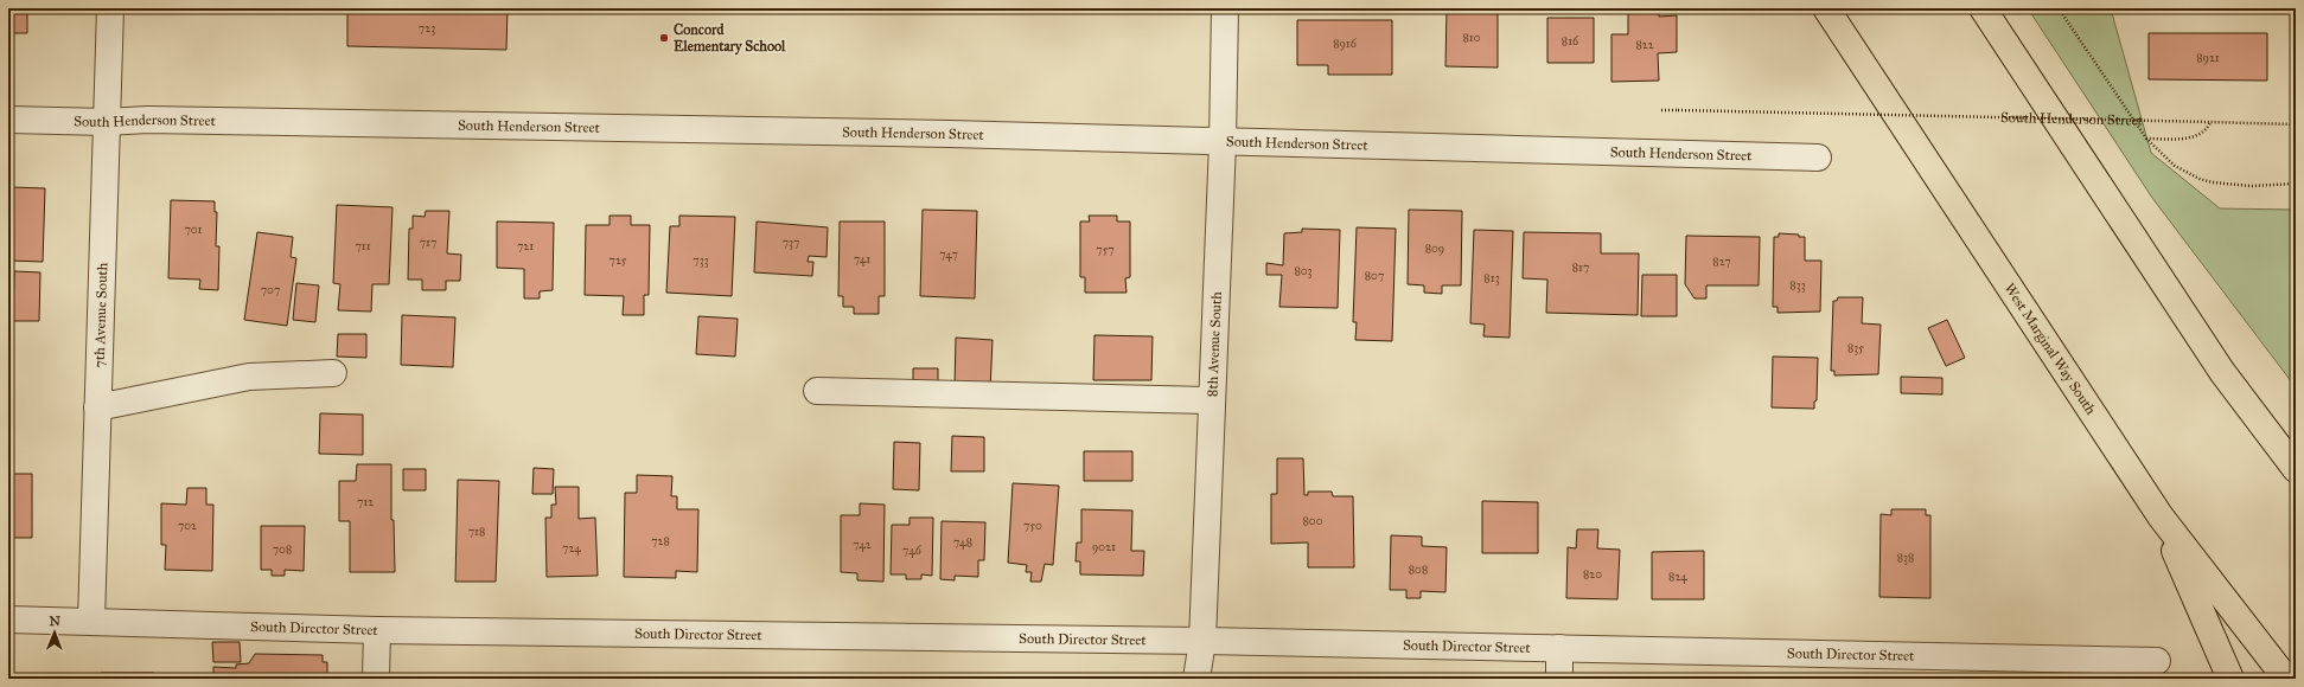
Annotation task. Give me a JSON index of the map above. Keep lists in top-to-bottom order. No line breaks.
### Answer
{"streets":{"highway":["West Marginal Way South"],"street":["South Henderson Street","7th Avenue South","8th Avenue South","South Director Street"]},"crossings":[["South Henderson Street","7th Avenue South"],["South Henderson Street","8th Avenue South"],["7th Avenue South","South Director Street"],["8th Avenue South","South Director Street"]],"places":["Concord Elementary School"],"house_numbers":["723","810","816","8916","822","8921","701","717","737","711","721","809","757","747","741","725","733","827","817","803","807","813","833","707","835","712","800","702","750","718","728","748","742","9021","724","708","746","838","808","820","824"],"north":"top"}
